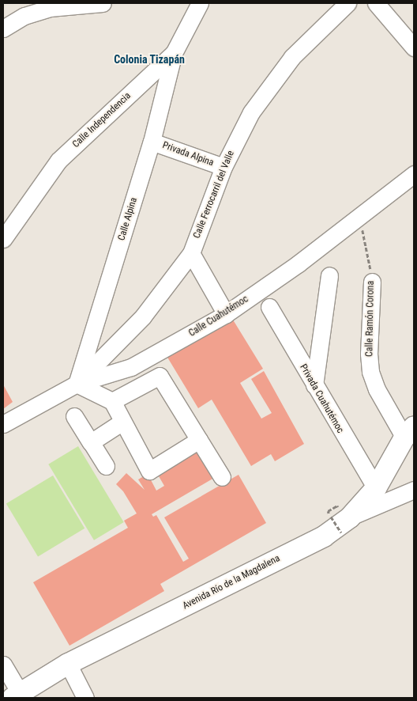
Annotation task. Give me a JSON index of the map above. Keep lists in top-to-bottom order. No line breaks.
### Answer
{"streets":{"main road":["Avenida Río de la Magdalena"],"street":["Calle Independencia","Privada Alpina","Calle Ferrocarril del Valle","Calle Alpina","Calle Cuahutémoc","Calle Ramón Corona","Privada Cuahutémoc"]},"crossings":[["Calle Independencia","Calle Alpina"],["Privada Alpina","Calle Ferrocarril del Valle"],["Privada Alpina","Calle Alpina"],["Calle Ferrocarril del Valle","Calle Alpina"],["Calle Ferrocarril del Valle","Calle Cuahutémoc"],["Calle Alpina","Calle Cuahutémoc"],["Calle Cuahutémoc","Calle Ramón Corona"],["Calle Ramón Corona","Avenida Río de la Magdalena"],["Privada Cuahutémoc","Avenida Río de la Magdalena"]],"districts":["Colonia Tizapán"]}
